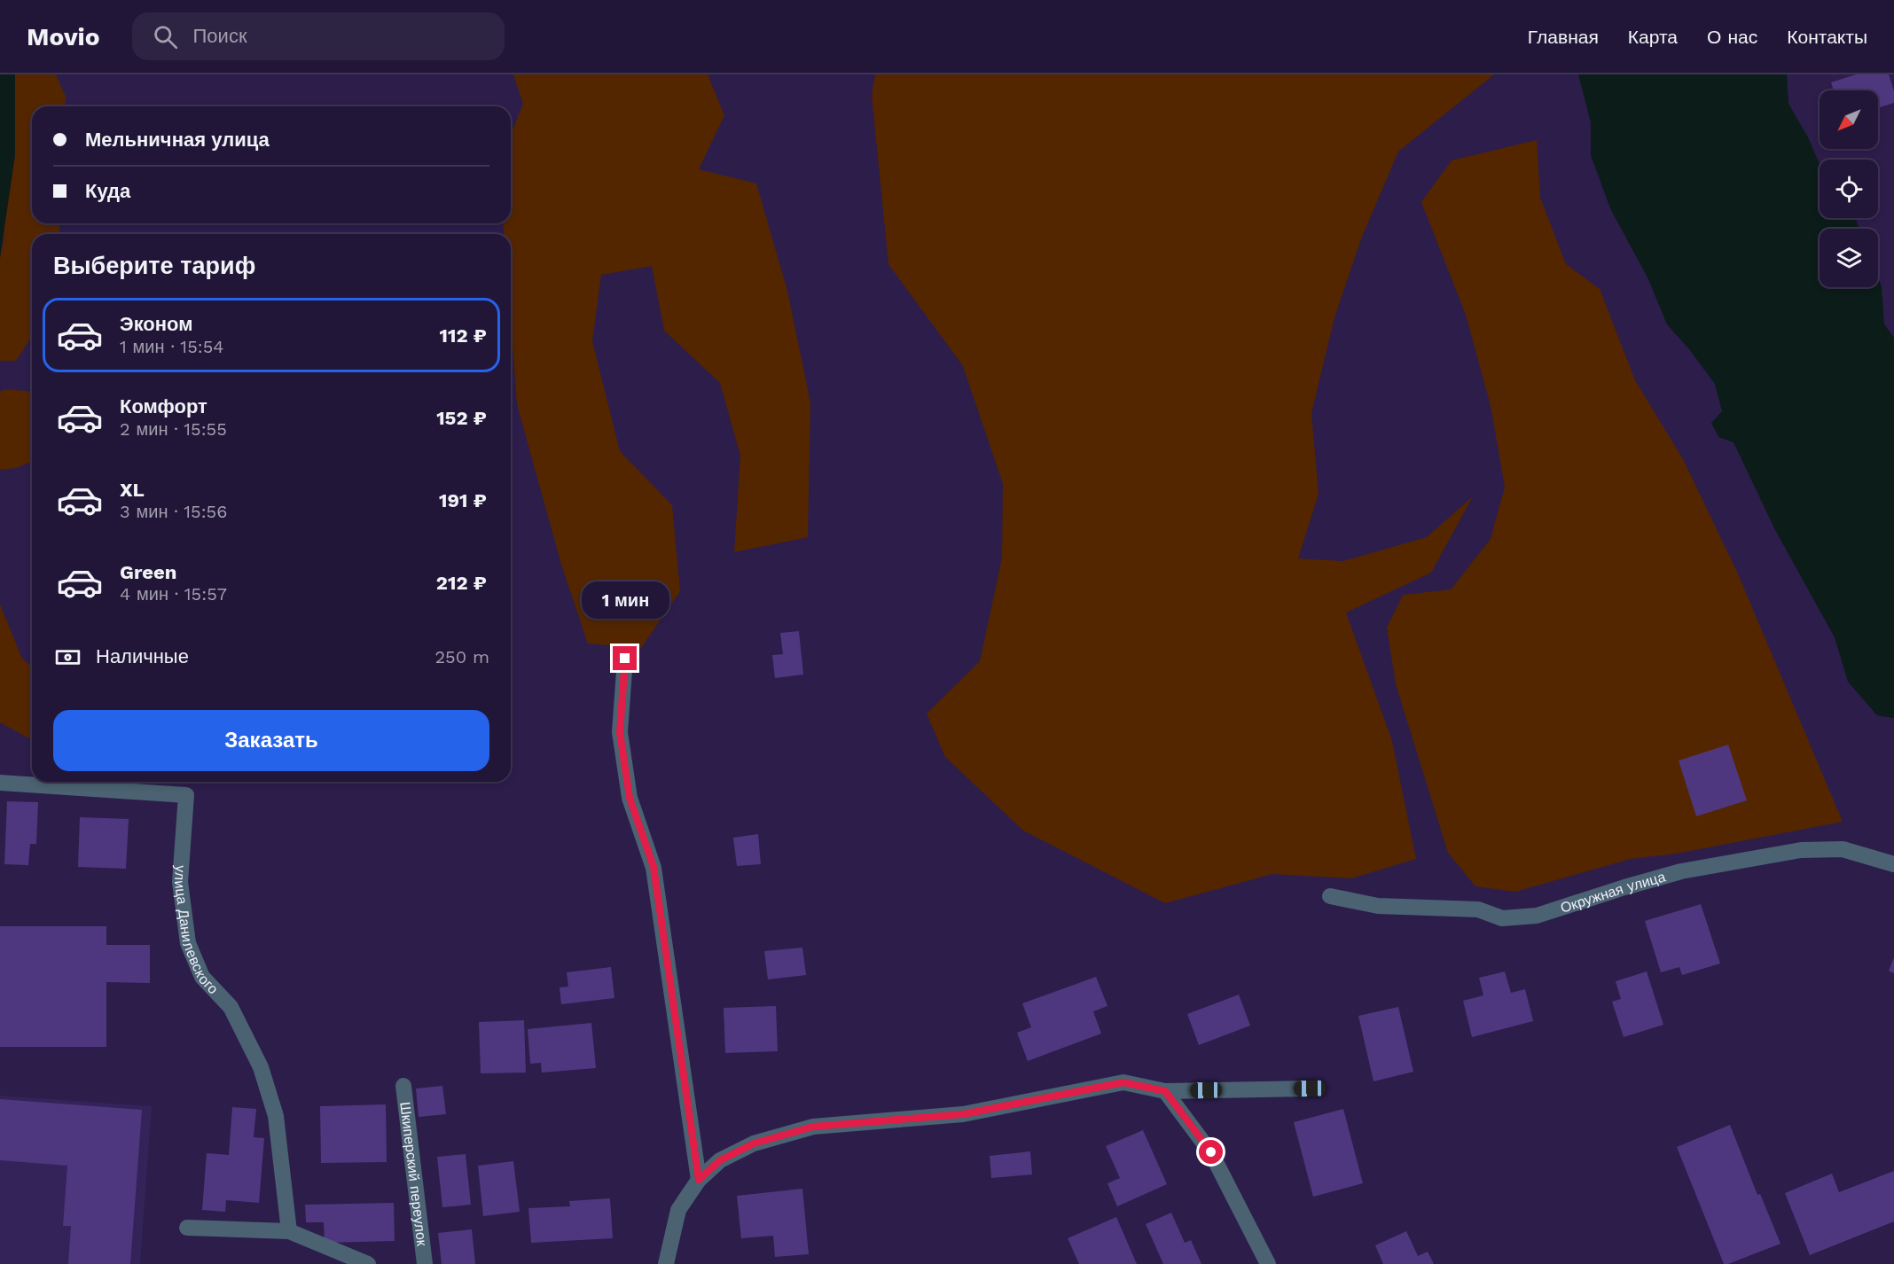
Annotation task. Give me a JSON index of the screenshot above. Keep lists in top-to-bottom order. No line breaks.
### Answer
{"streets":{"street":["Окружная улица","улица Данилевского","Шкиперский переулок"]},"north":"bottom left","page":{"header":"Movio","search":"Поиск","nav":["Главная","Карта","О нас","Контакты"],"banner":["Мельничная улица","Куда"],"heading":"Выберите тариф","list":[{"name":"Эконом","note":"1 мин · 15:54","value":"112 ₽"},{"name":"Комфорт","note":"2 мин · 15:55","value":"152 ₽"},{"name":"XL","note":"3 мин · 15:56","value":"191 ₽"},{"name":"Green","note":"4 мин · 15:57","value":"212 ₽"}],"bubble":"1 мин","pay":["Наличные","250 m"],"buttons":"Заказать"}}
